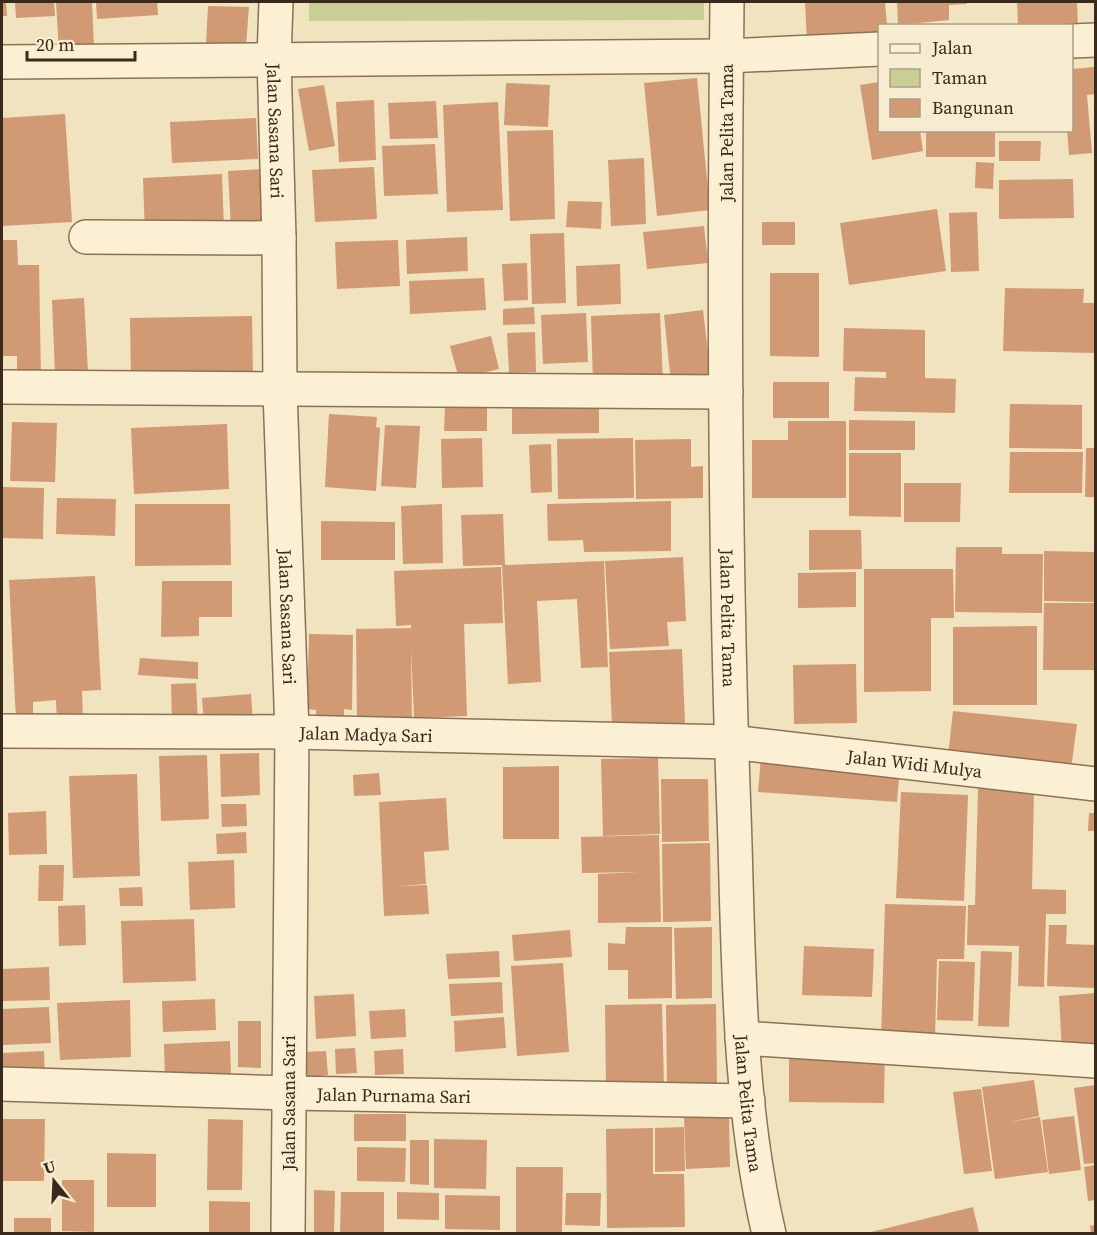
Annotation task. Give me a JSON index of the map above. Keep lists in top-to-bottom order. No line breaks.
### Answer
{"streets":{"street":["Jalan Sasana Sari","Jalan Pelita Tama","Jalan Madya Sari","Jalan Widi Mulya","Jalan Purnama Sari"]},"crossings":[["Jalan Sasana Sari","Jalan Madya Sari"],["Jalan Sasana Sari","Jalan Purnama Sari"],["Jalan Pelita Tama","Jalan Madya Sari"],["Jalan Pelita Tama","Jalan Widi Mulya"],["Jalan Pelita Tama","Jalan Purnama Sari"],["Jalan Madya Sari","Jalan Widi Mulya"]],"legend":["Jalan","Taman","Bangunan"],"scale_bar":"20 m","north":"top"}
